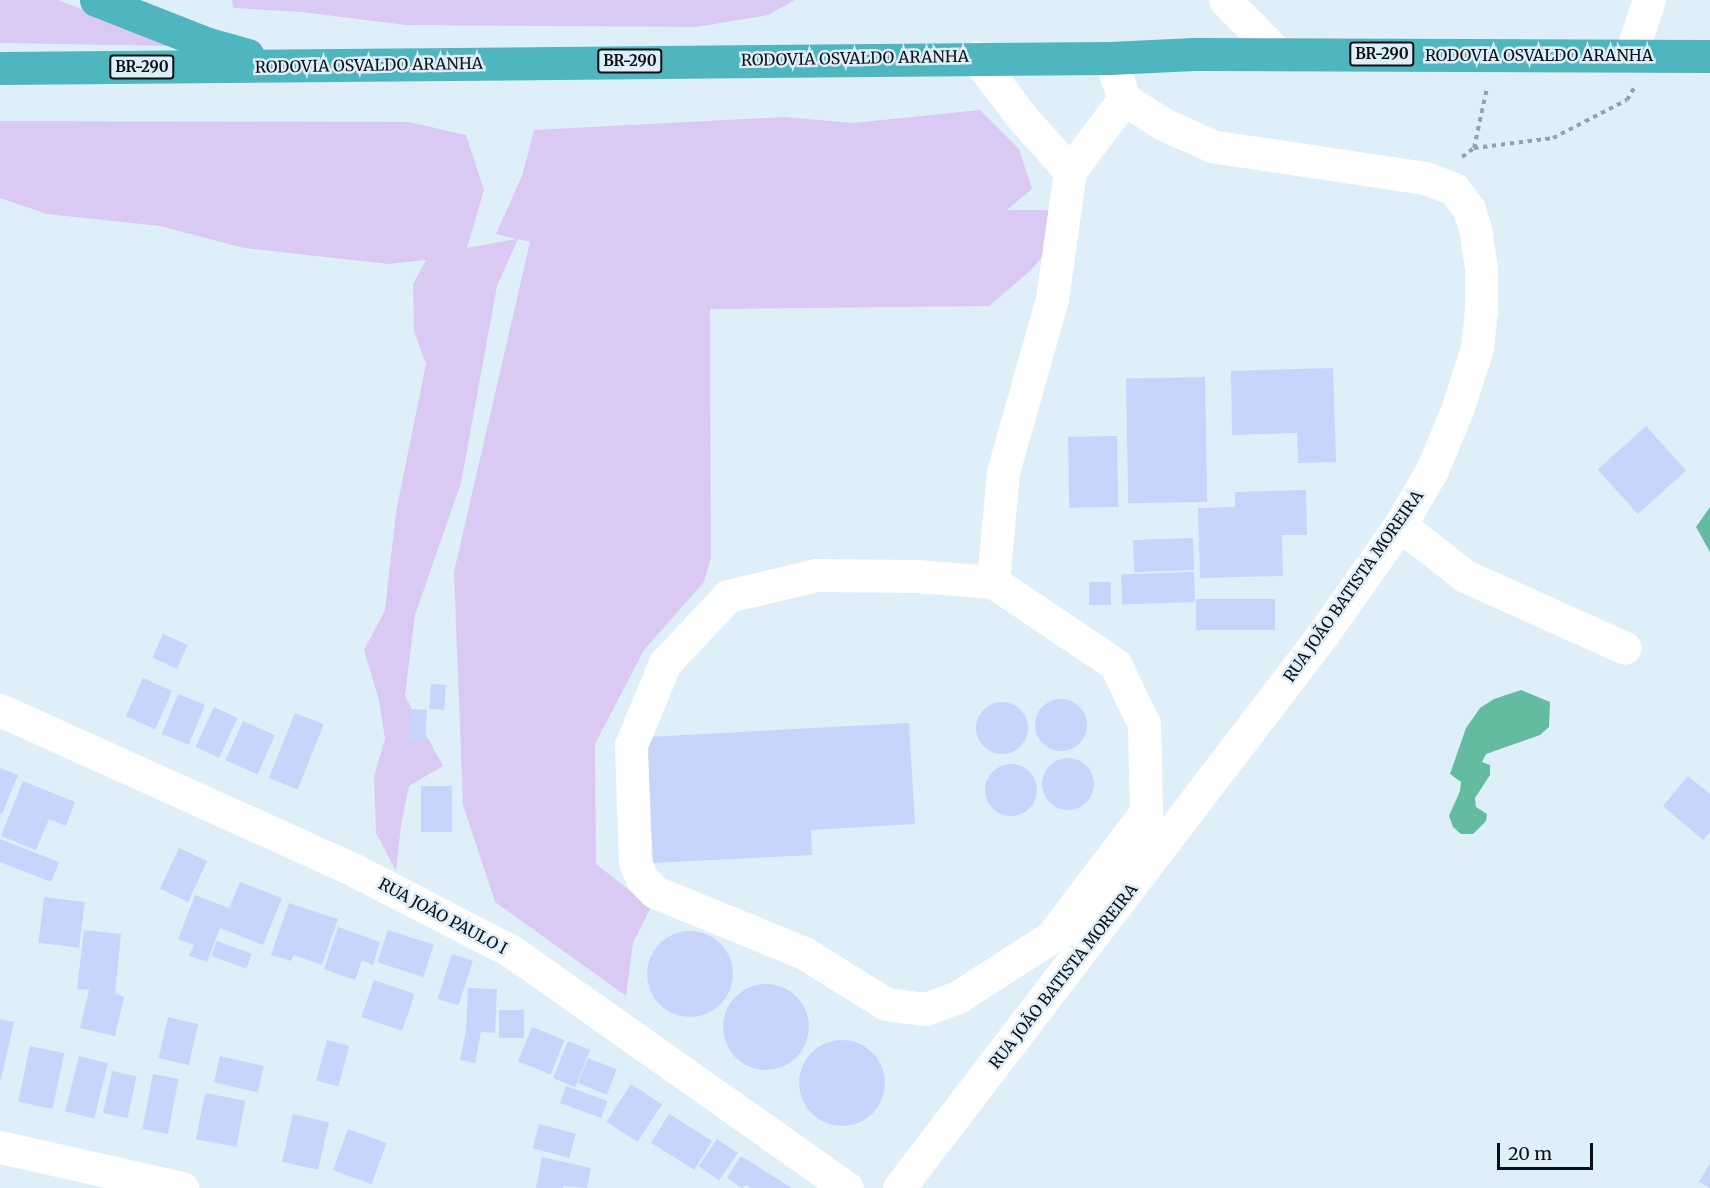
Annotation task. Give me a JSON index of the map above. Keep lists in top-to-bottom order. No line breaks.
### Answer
{"streets":{"highway":["BR-290","RODOVIA OSVALDO ARANHA"],"street":["RUA JOÃO BATISTA MOREIRA","RUA JOÃO PAULO I"]},"scale_bar":"20 m"}
